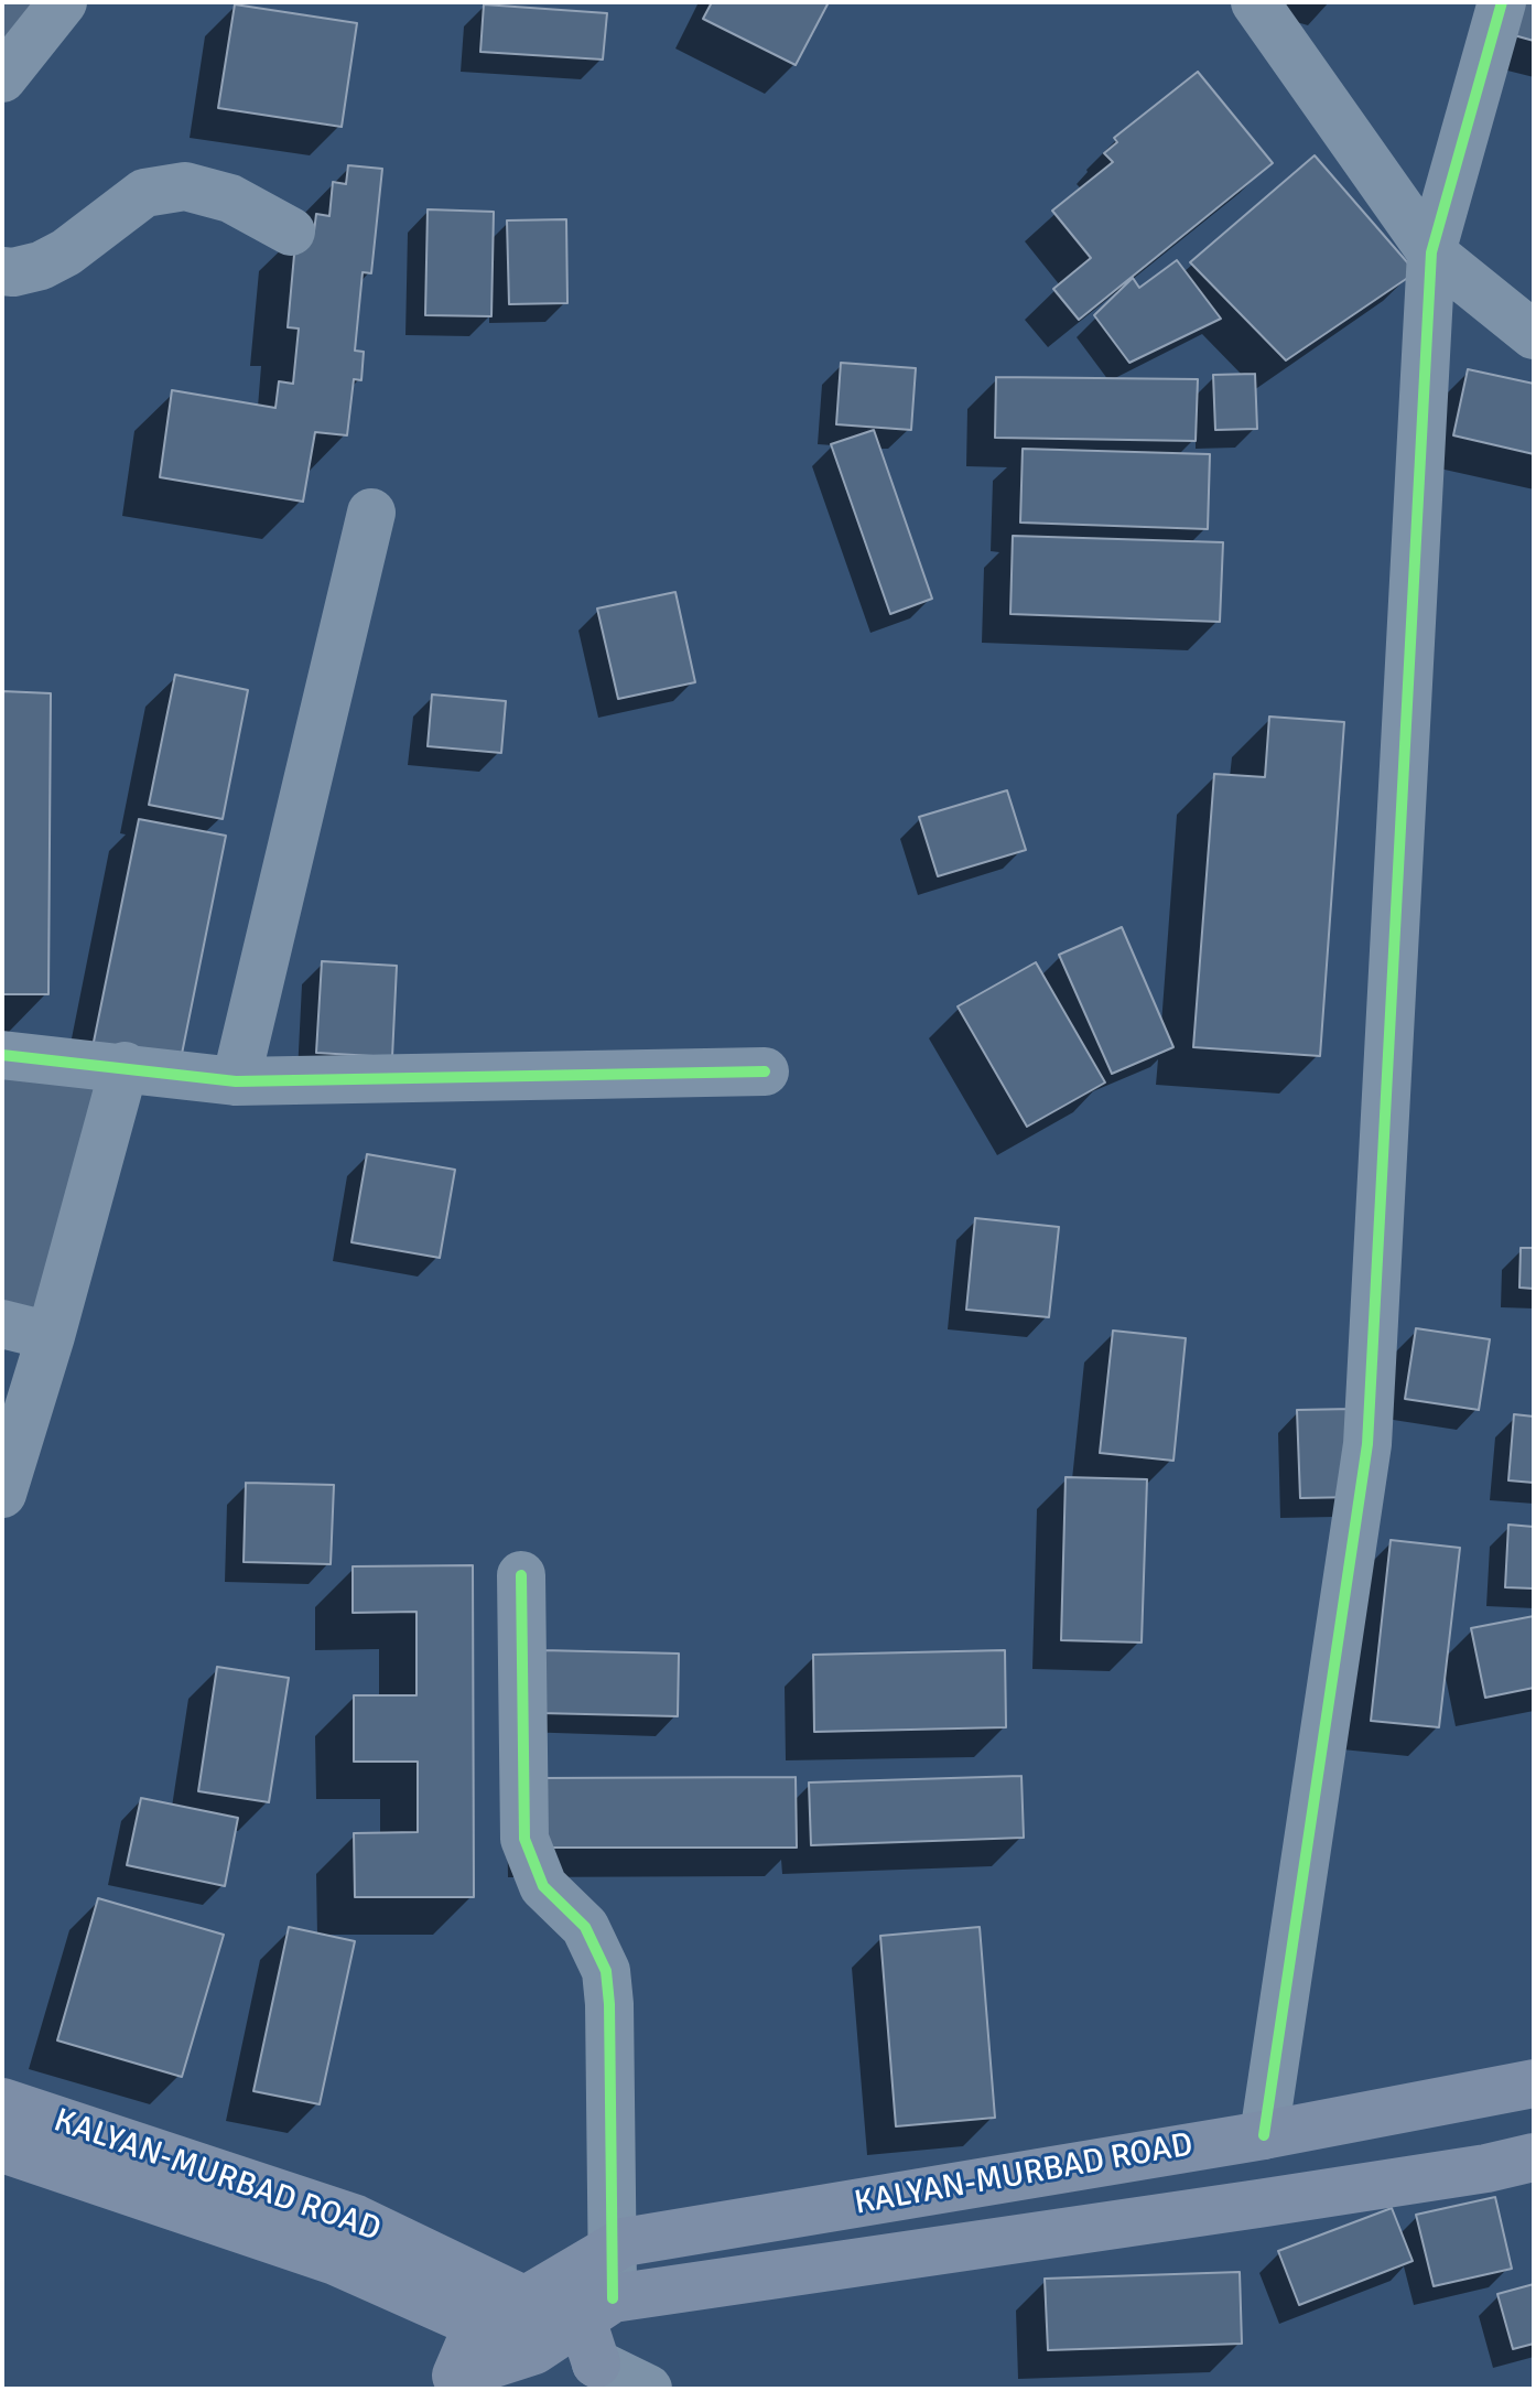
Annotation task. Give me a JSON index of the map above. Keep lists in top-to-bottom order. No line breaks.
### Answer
{"streets":{"main road":["KALYAN-MURBAD ROAD"]}}
